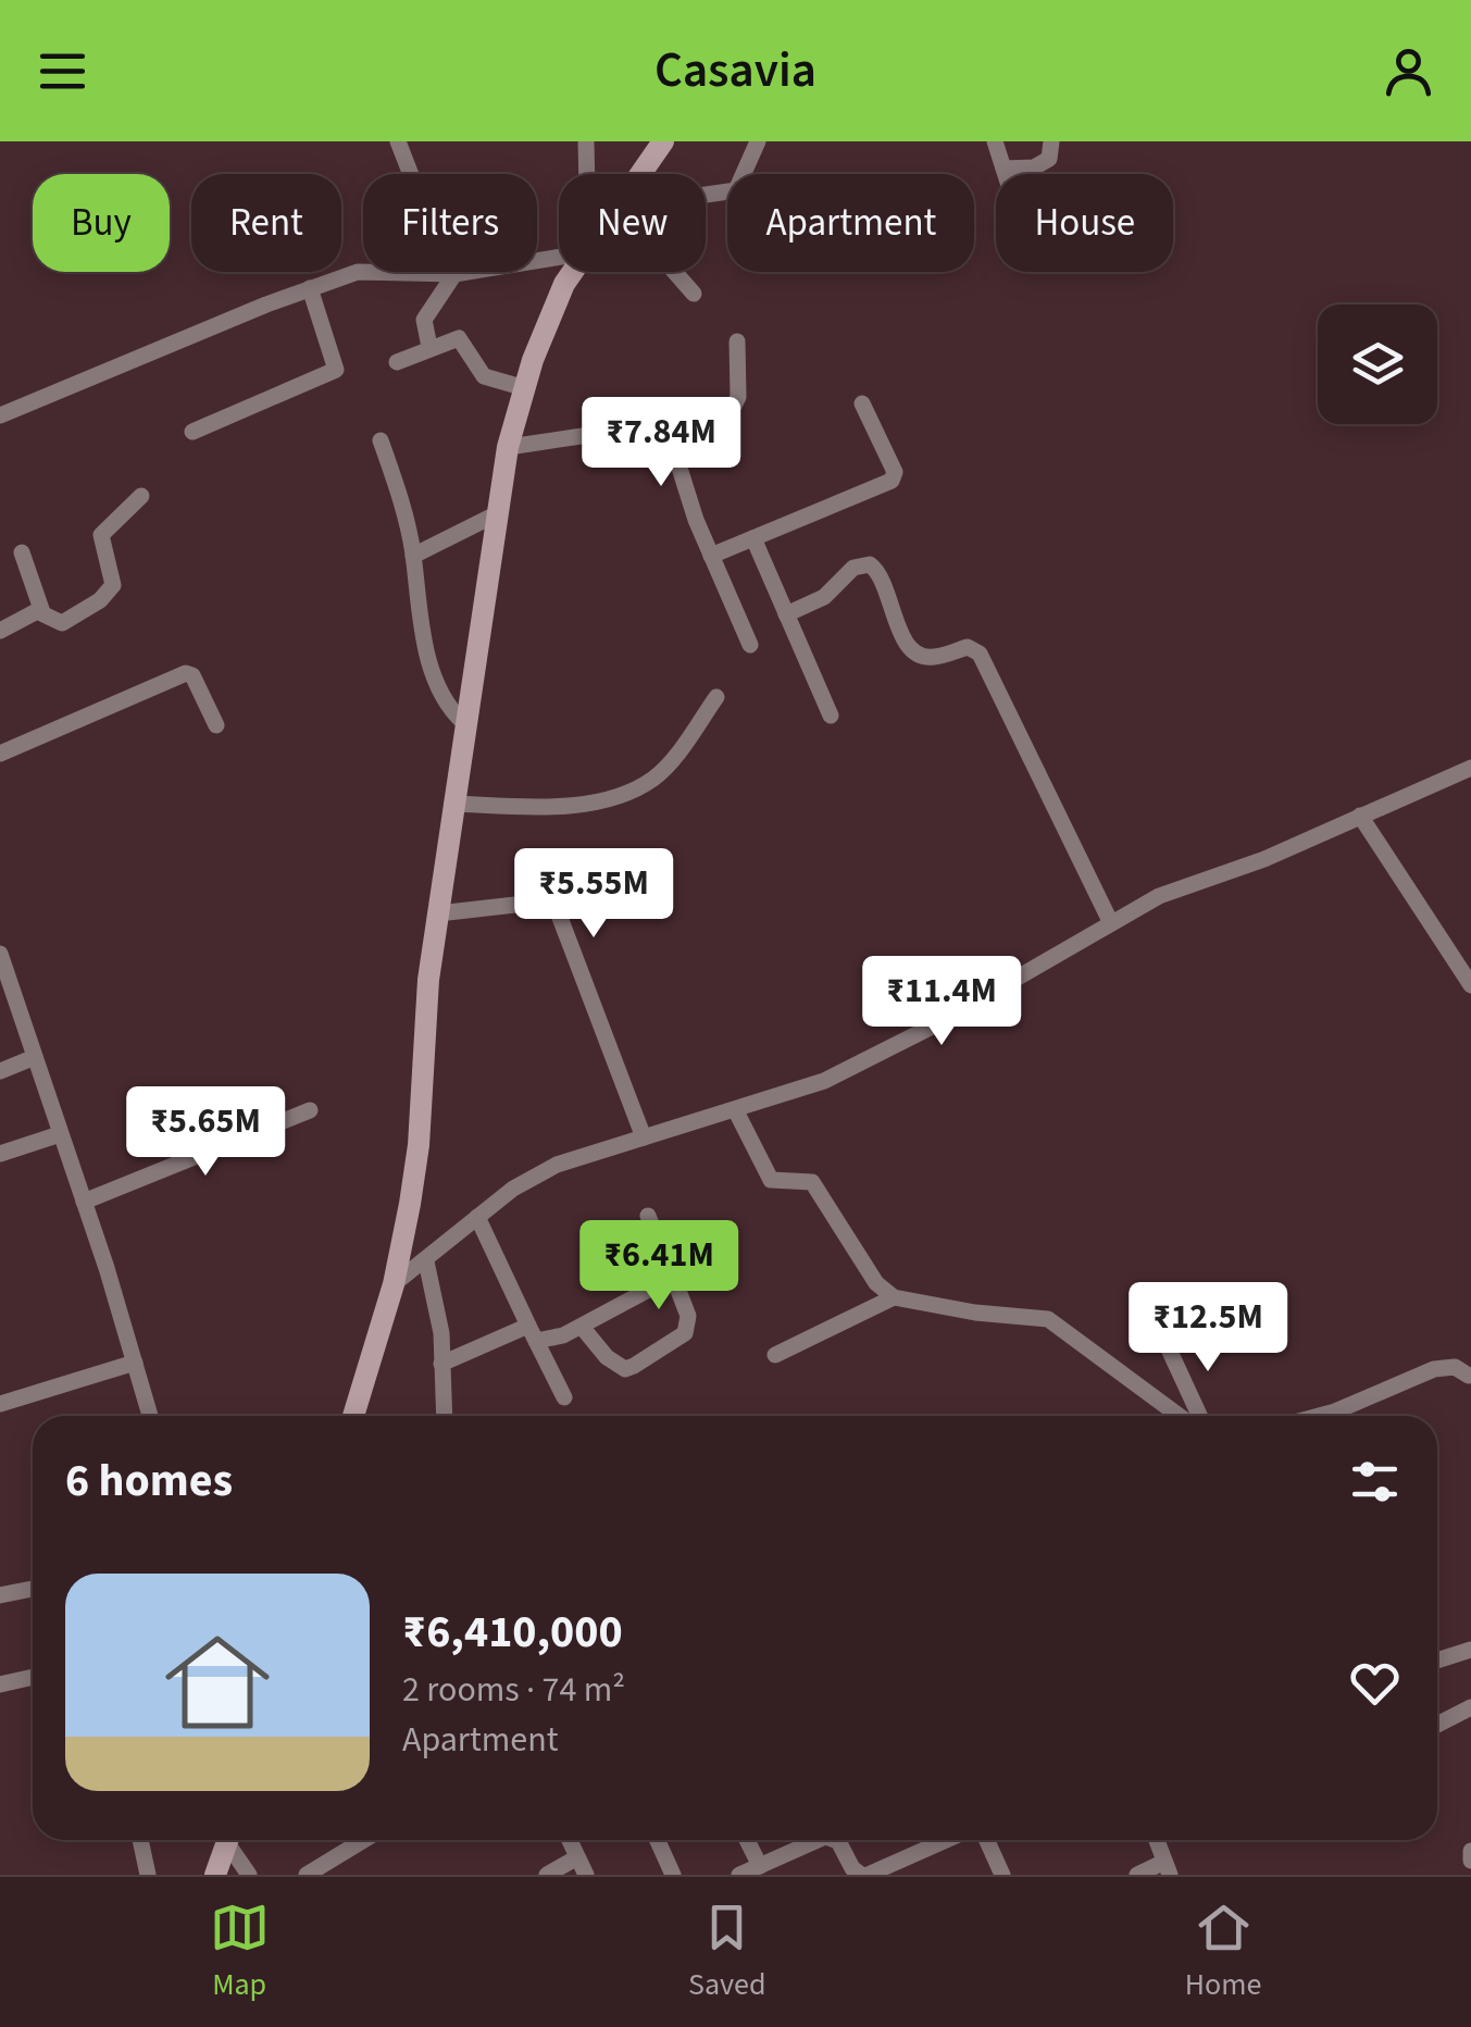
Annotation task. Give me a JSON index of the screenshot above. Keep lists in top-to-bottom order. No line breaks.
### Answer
{"page":{"header":"Casavia","chip":["Buy","Rent","Filters","New","Apartment","House"],"price":["₹7.84M","₹5.55M","₹11.4M","₹5.65M","₹6.41M","₹12.5M"],"heading":"6 homes","list":[{"name":"₹6,410,000","note":"2 rooms · 74 m² · Apartment"}],"tabs":["Map","Saved","Home"]}}
